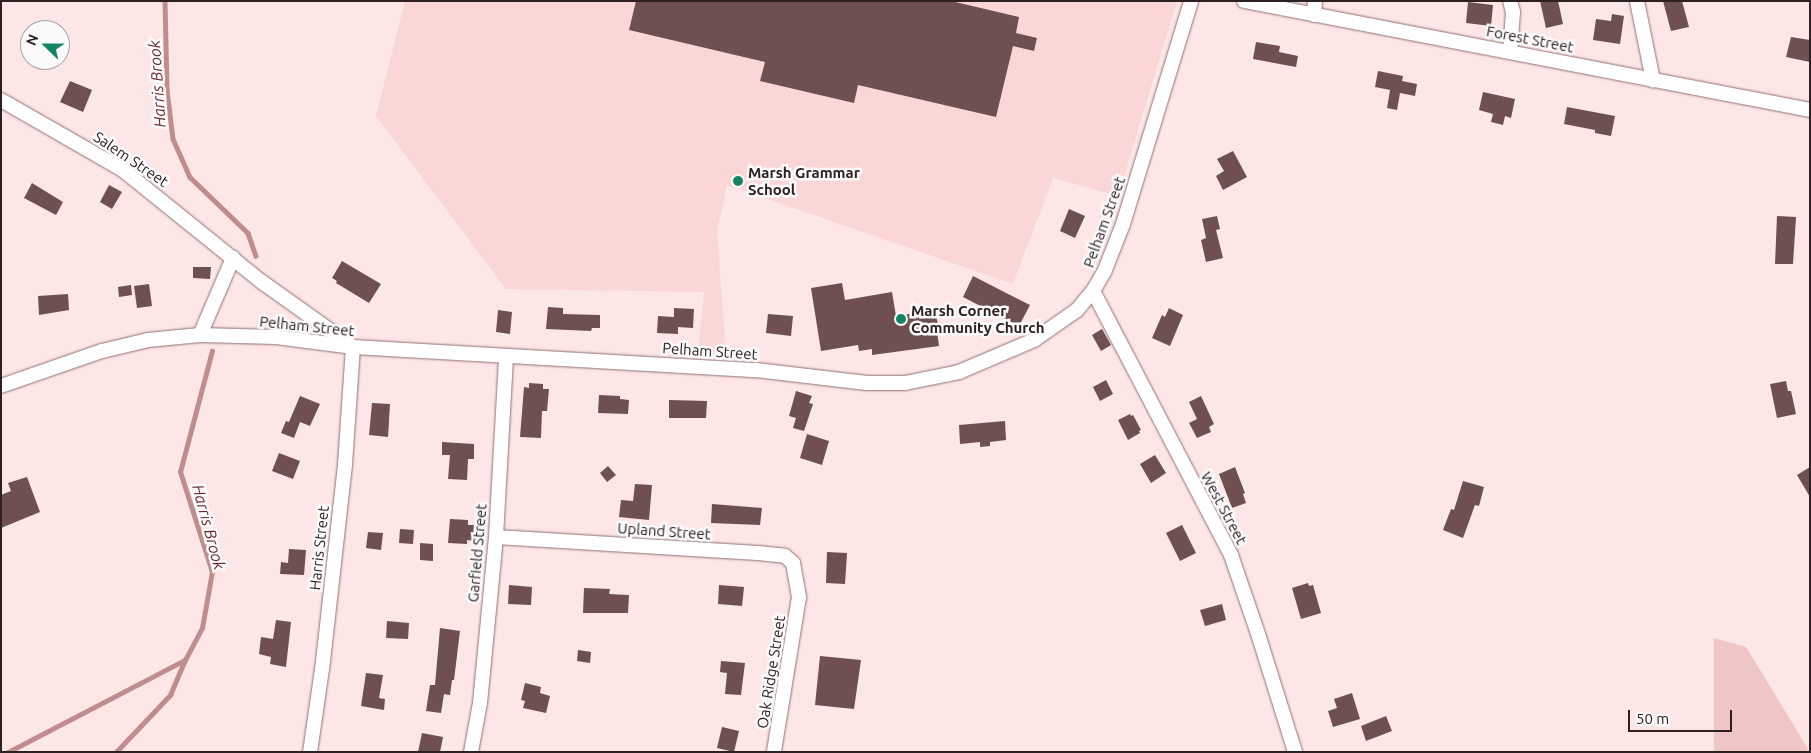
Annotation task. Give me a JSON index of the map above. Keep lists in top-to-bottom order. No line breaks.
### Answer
{"streets":{"street":["Forest Street","Salem Street","Pelham Street","West Street","Upland Street","Harris Street","Garfield Street","Oak Ridge Street"]},"crossings":[["Salem Street","Pelham Street"],["Salem Street","Harris Street"],["Pelham Street","West Street"],["Pelham Street","Harris Street"],["Pelham Street","Garfield Street"],["Upland Street","Garfield Street"],["Upland Street","Oak Ridge Street"]],"water":["Harris Brook"],"places":["Marsh Grammar School","Marsh Corner Community Church"],"scale_bar":"50 m","north":"left"}
